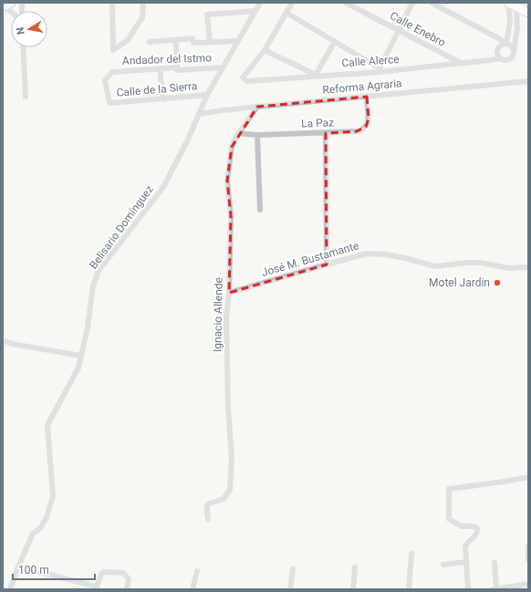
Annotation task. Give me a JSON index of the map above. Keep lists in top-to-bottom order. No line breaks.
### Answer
{"streets":{"street":["Calle Enebro","Andador del Istmo","Calle Alerce","Reforma Agraria","Calle de la Sierra","La Paz","Belisario Domínguez","José M. Bustamante","Ignacio Allende"]},"crossings":[["Calle Enebro","Calle Alerce"],["Andador del Istmo","Calle de la Sierra"],["Andador del Istmo","Belisario Domínguez"],["Reforma Agraria","La Paz"],["Reforma Agraria","Belisario Domínguez"],["Reforma Agraria","Ignacio Allende"],["Calle de la Sierra","Belisario Domínguez"],["La Paz","Ignacio Allende"],["José M. Bustamante","Ignacio Allende"]],"places":["Motel Jardin"],"scale_bar":"100 m","north":"left"}
